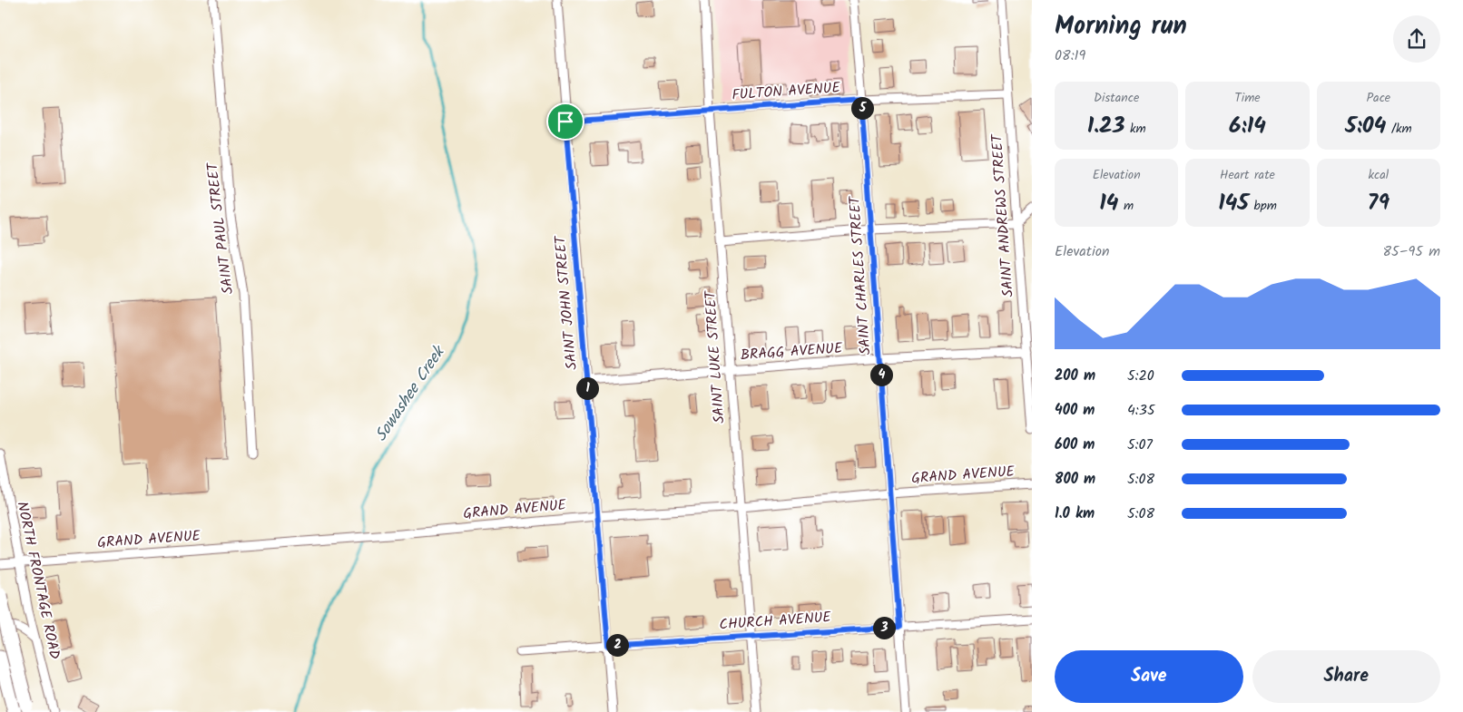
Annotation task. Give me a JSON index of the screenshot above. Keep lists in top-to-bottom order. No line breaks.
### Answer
{"streets":{"street":["FULTON AVENUE","SAINT ANDREWS STREET","SAINT PAUL STREET","SAINT CHARLES STREET","SAINT JOHN STREET","BRAGG AVENUE","SAINT LUKE STREET","GRAND AVENUE","NORTH FRONTAGE ROAD","CHURCH AVENUE"]},"crossings":[["FULTON AVENUE","SAINT ANDREWS STREET"],["FULTON AVENUE","SAINT CHARLES STREET"],["FULTON AVENUE","SAINT JOHN STREET"],["FULTON AVENUE","SAINT LUKE STREET"],["SAINT ANDREWS STREET","BRAGG AVENUE"],["SAINT CHARLES STREET","BRAGG AVENUE"],["SAINT CHARLES STREET","GRAND AVENUE"],["SAINT CHARLES STREET","CHURCH AVENUE"],["SAINT JOHN STREET","BRAGG AVENUE"],["SAINT JOHN STREET","GRAND AVENUE"],["SAINT JOHN STREET","CHURCH AVENUE"],["BRAGG AVENUE","SAINT LUKE STREET"],["SAINT LUKE STREET","GRAND AVENUE"],["SAINT LUKE STREET","CHURCH AVENUE"],["GRAND AVENUE","NORTH FRONTAGE ROAD"]],"water":["Sowashee Creek"],"page":{"heading":["Morning run","08:19"],"stats":[["Distance","1.23 km"],["Time","6:14"],["Pace","5:04 /km"],["Elevation","14 m"],["Heart rate","145 bpm"],["kcal","79"]],"pins":["5","4","1","3","2"],"chart":["Elevation","85–95 m"],"list":[{"name":"200 m","note":"5:20"},{"name":"400 m","note":"4:35"},{"name":"600 m","note":"5:07"},{"name":"800 m","note":"5:08"},{"name":"1.0 km","note":"5:08"}],"buttons":["Save","Share"]}}
